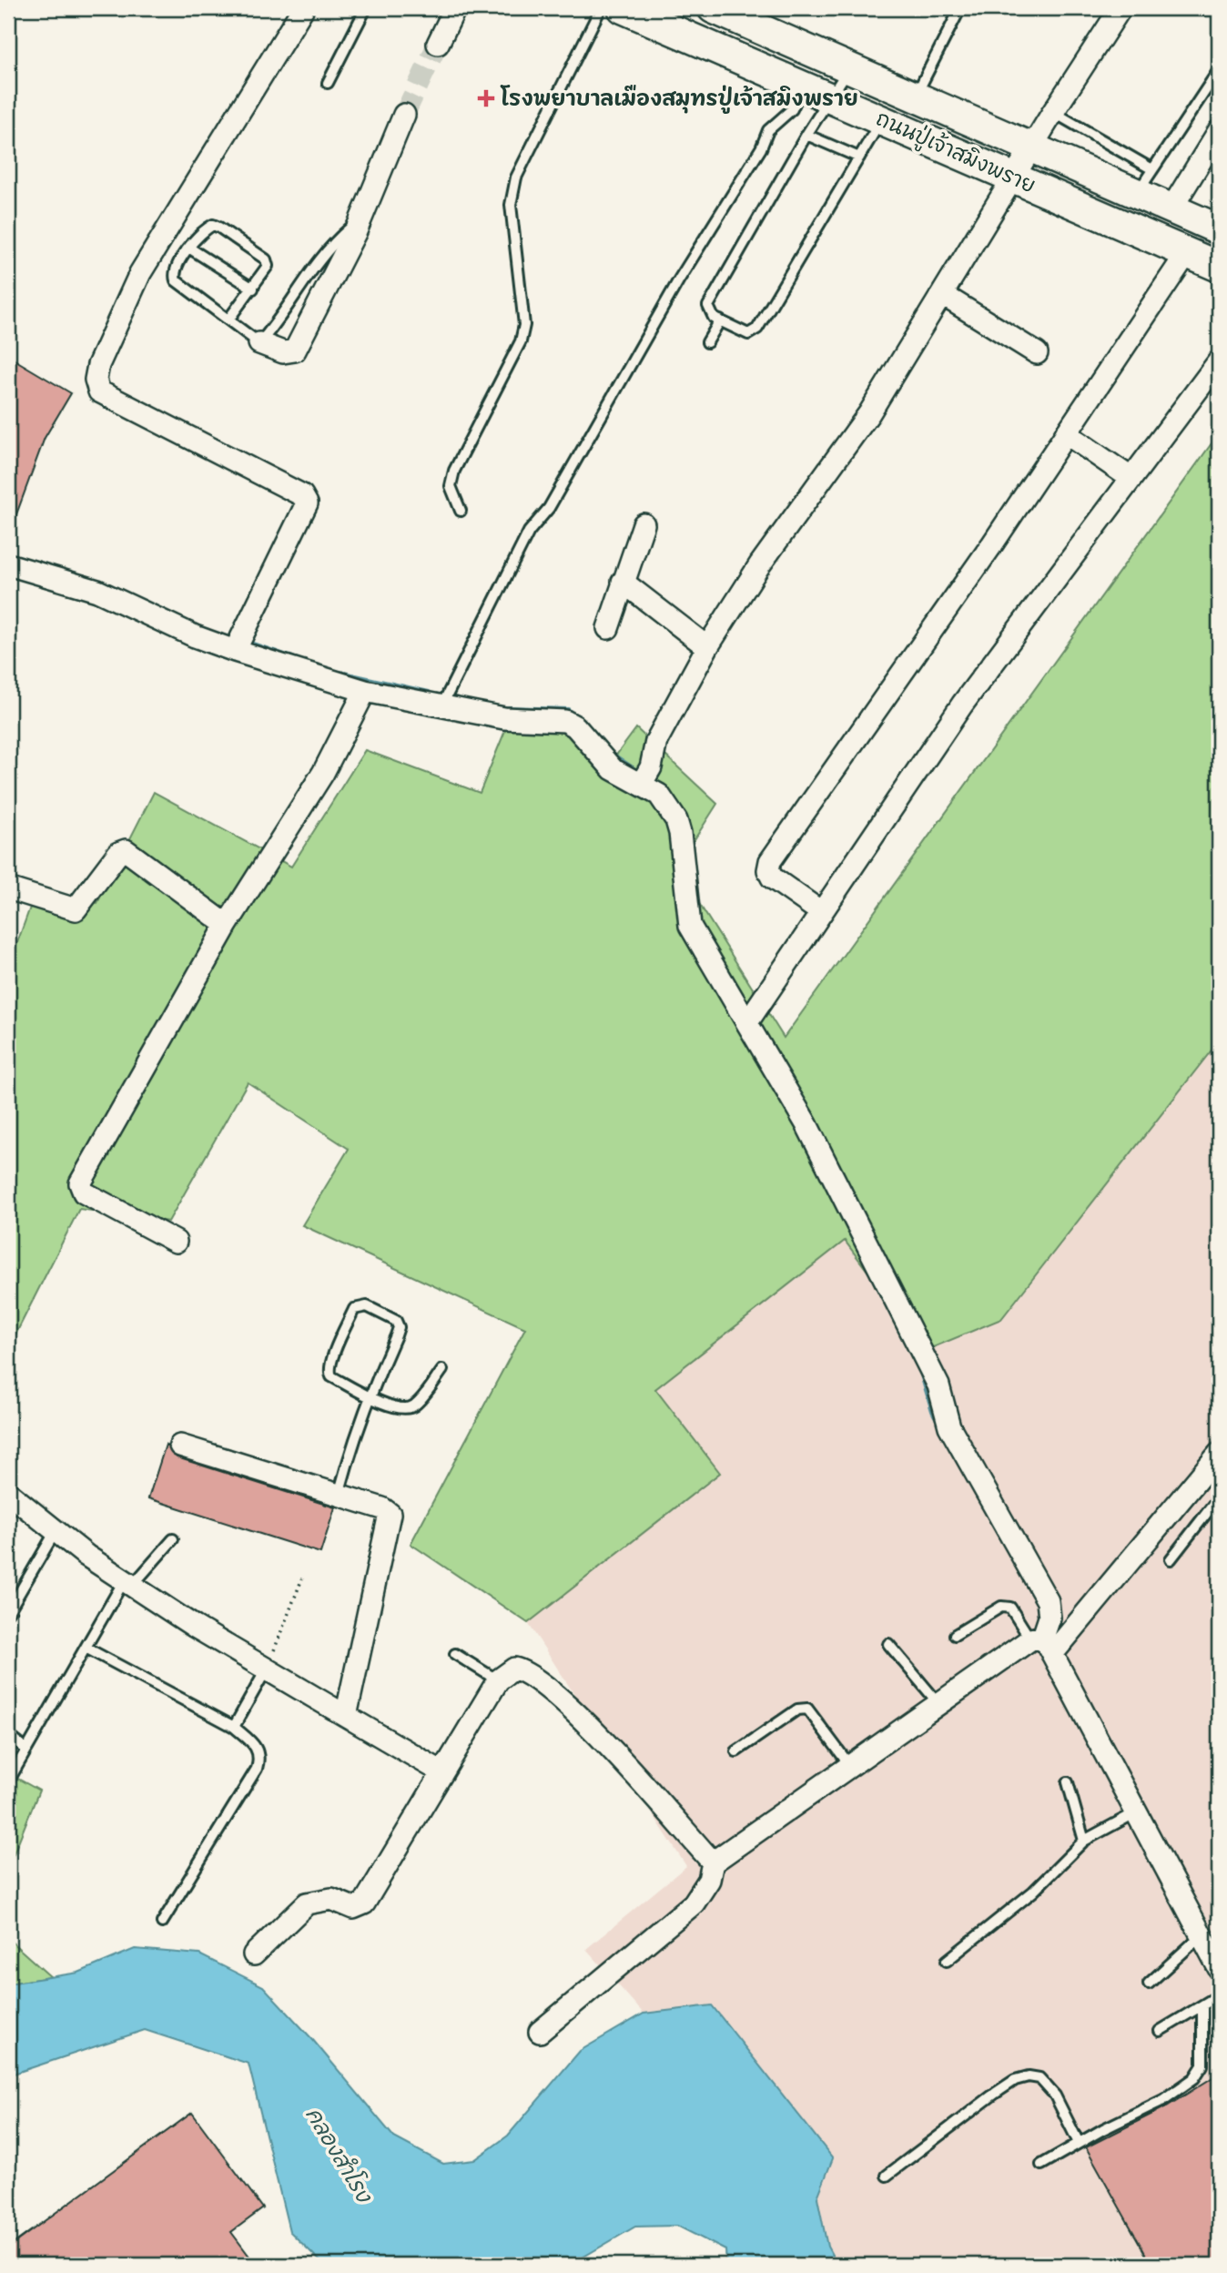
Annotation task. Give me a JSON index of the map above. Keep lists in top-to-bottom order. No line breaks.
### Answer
{"streets":{"main road":["ถนนปู่เจ้าสมิงพราย"]},"water":["คลองสำโรง"],"places":{"health":["โรงพยาบาลเมืองสมุทรปู่เจ้าสมิงพราย"]}}
